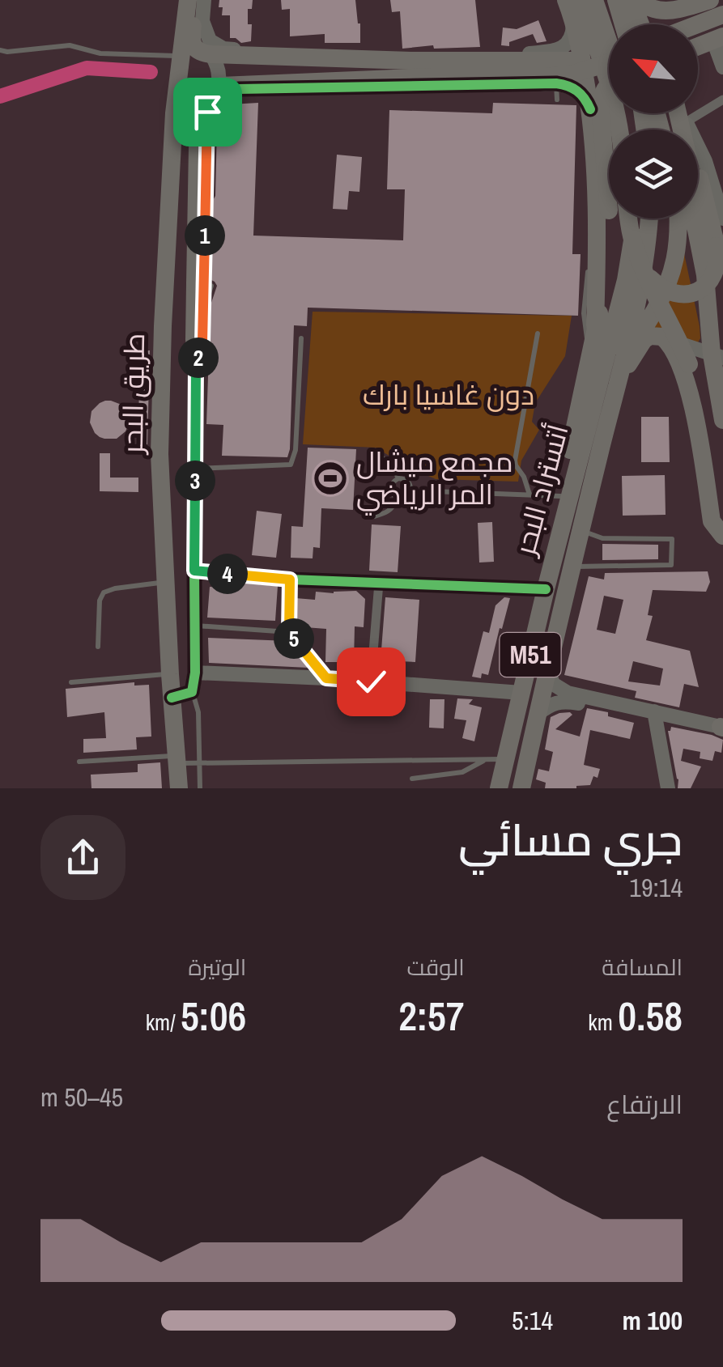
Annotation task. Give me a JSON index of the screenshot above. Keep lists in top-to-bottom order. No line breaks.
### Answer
{"streets":{"highway":["طريق البحر","أتستراد البحر","M51"]},"parks":["دون غاسيا بارك"],"places":{"sports":["مجمع ميشال المر الرياضي"]},"north":"top left","page":{"pins":["1","2","3","4","5"],"heading":["جري مسائي","19:14"],"stats":[["المسافة","0.58 km"],["الوقت","2:57"],["الوتيرة","5:06 /km"]],"chart":["الارتفاع","45–50 m"],"list":[{"name":"100 m","note":"5:14"}]}}
